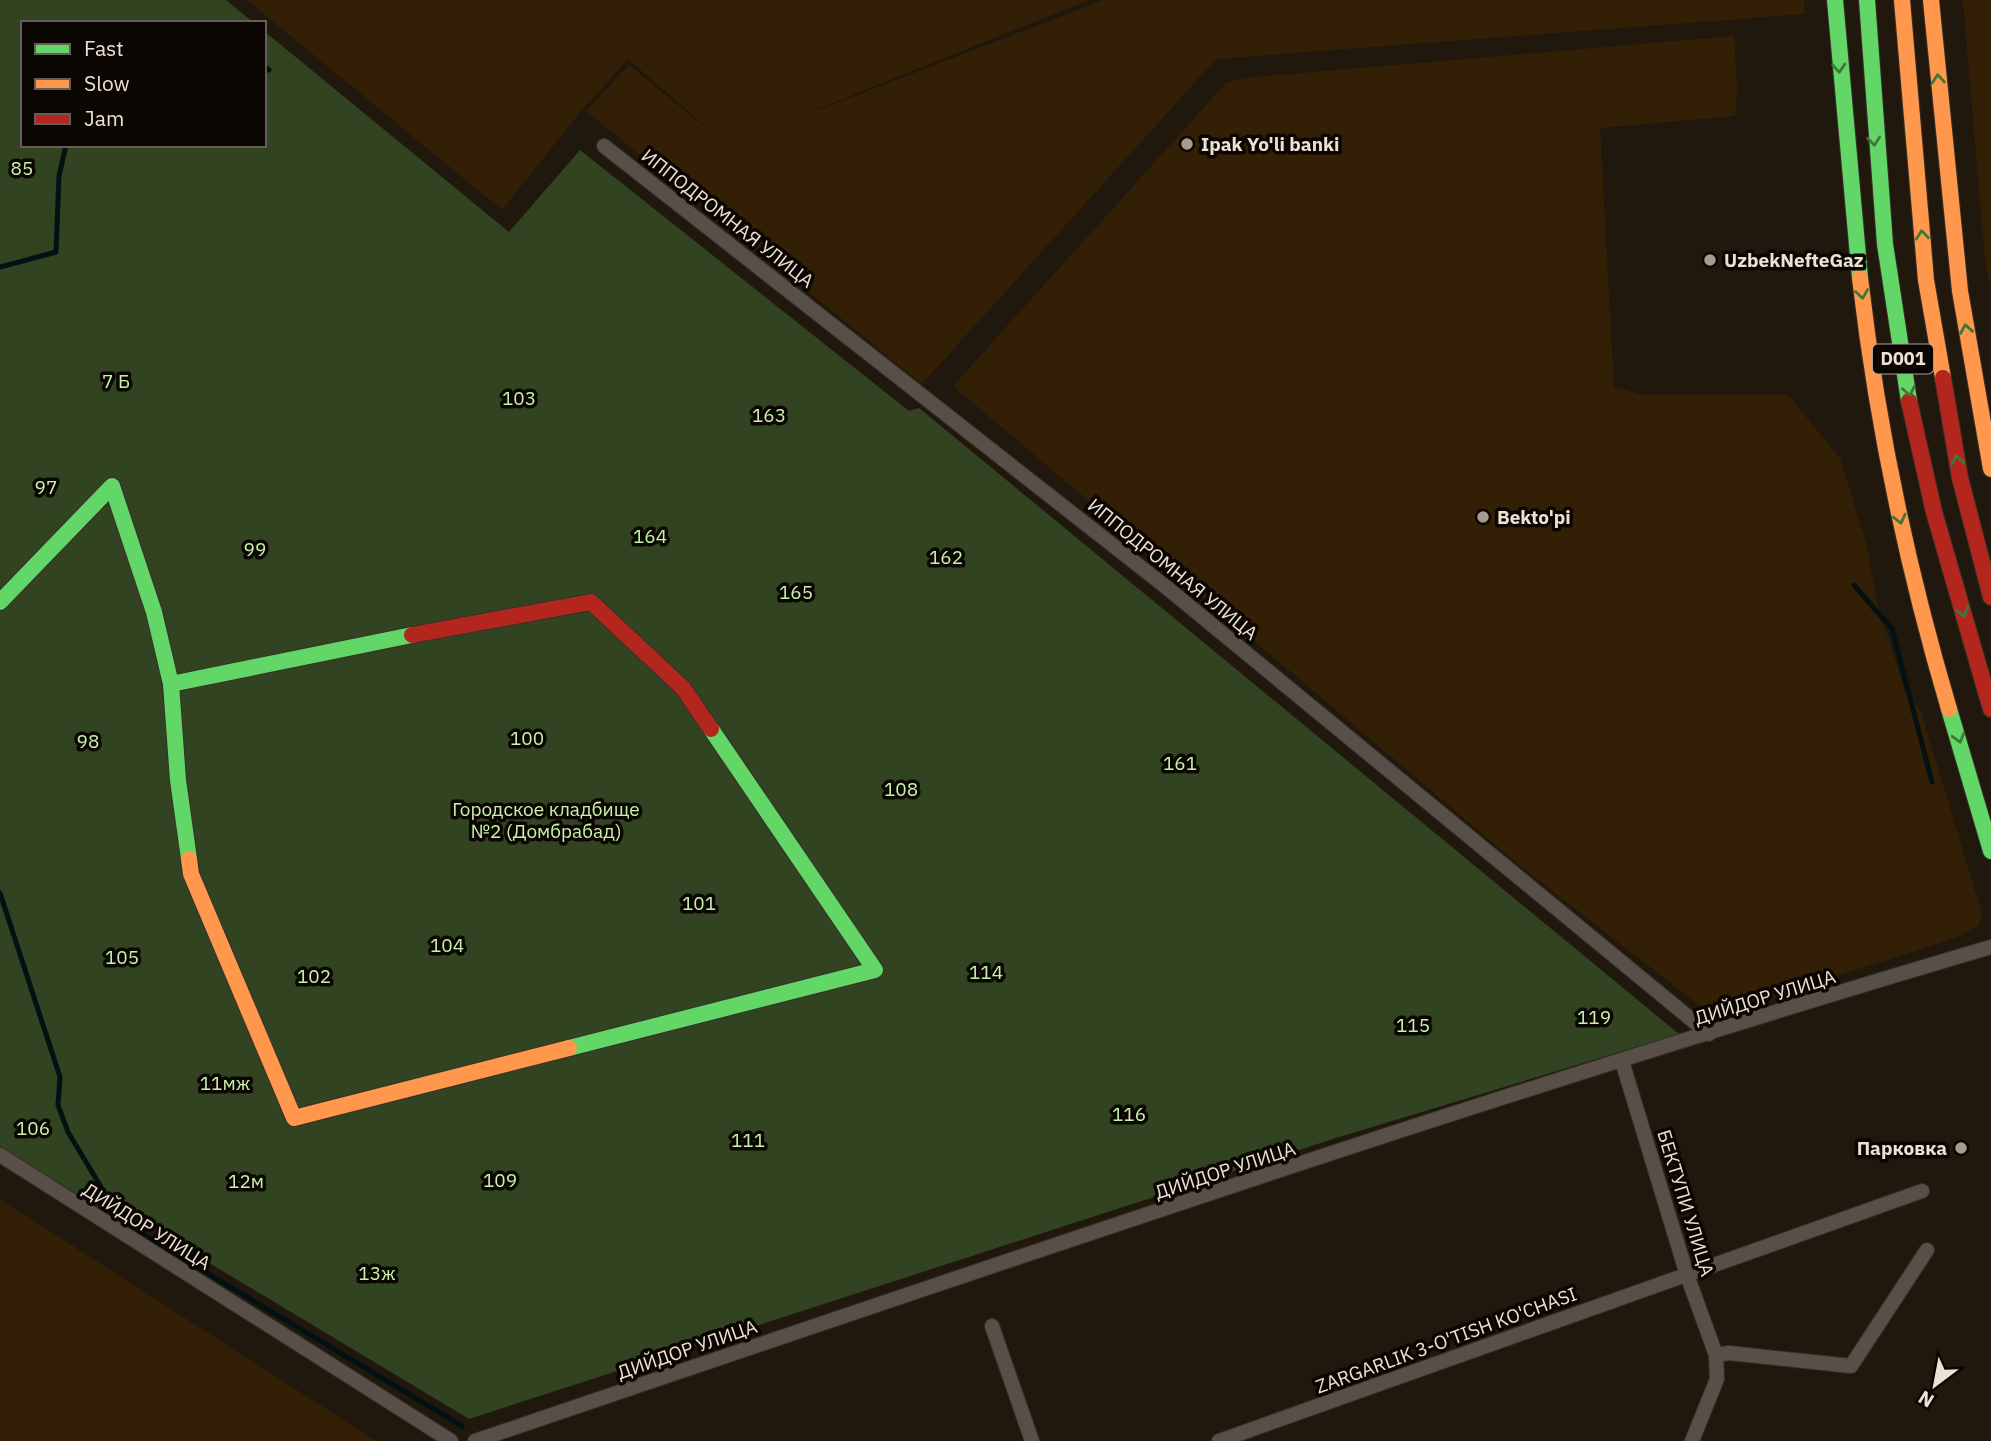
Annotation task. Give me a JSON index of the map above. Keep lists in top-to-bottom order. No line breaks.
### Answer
{"streets":{"main road":["D001"],"street":["ИППОДРОМНАЯ УЛИЦА","ДИЙДОР УЛИЦА","БЕКТУПИ УЛИЦА","ZARGARLIK 3-O'TISH KO'CHASI"]},"crossings":[["ИППОДРОМНАЯ УЛИЦА","ДИЙДОР УЛИЦА"],["ДИЙДОР УЛИЦА","БЕКТУПИ УЛИЦА"],["БЕКТУПИ УЛИЦА","ZARGARLIK 3-O'TISH KO'CHASI"]],"parks":["85","7 Б","103","163","97","164","99","162","165","100","98","161","108","Городское кладбище №2 (Домбрабад)","101","104","105","114","102","119","115","11мж","116","106","111","109","12м","13ж"],"places":["Ipak Yo'li banki","UzbekNefteGaz","Bekto'pi","Парковка"],"legend":["Fast","Slow","Jam"],"north":"bottom left"}
